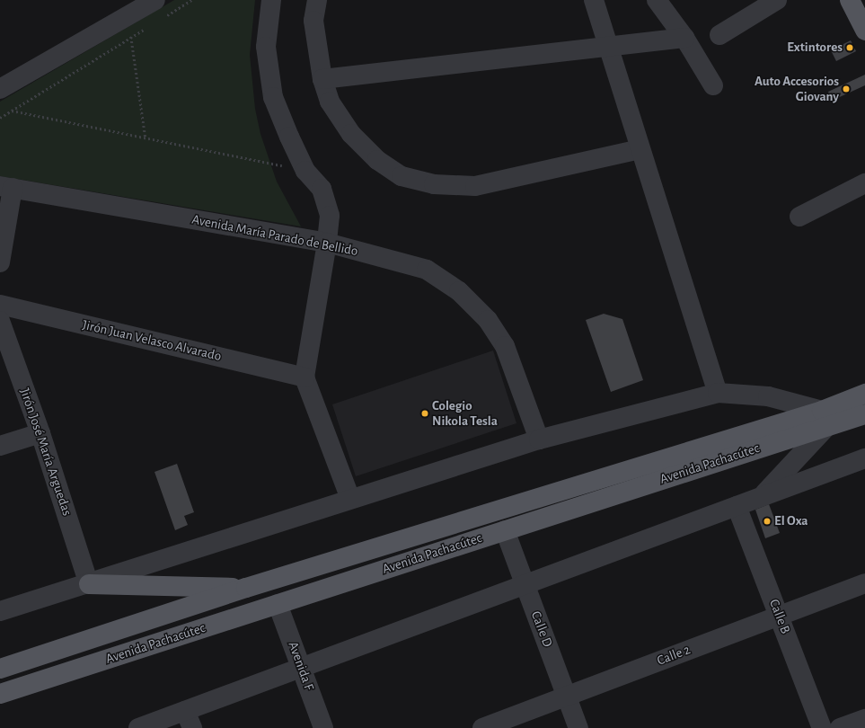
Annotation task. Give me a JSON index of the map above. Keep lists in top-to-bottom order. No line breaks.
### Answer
{"streets":{"main road":["Avenida Pachacútec"],"street":["Avenida María Parado de Bellido","Jirón Juan Velasco Alvarado","Jirón José María Arguedas","Calle B","Calle D","Calle 2","Avenida F"]},"crossings":[["Avenida Pachacútec","Calle D"],["Avenida Pachacútec","Avenida F"],["Calle B","Calle 2"],["Calle D","Calle 2"]],"places":["Extintores","Auto Accesorios Giovany","Colegio Nikola Tesla","El Oxa"]}
